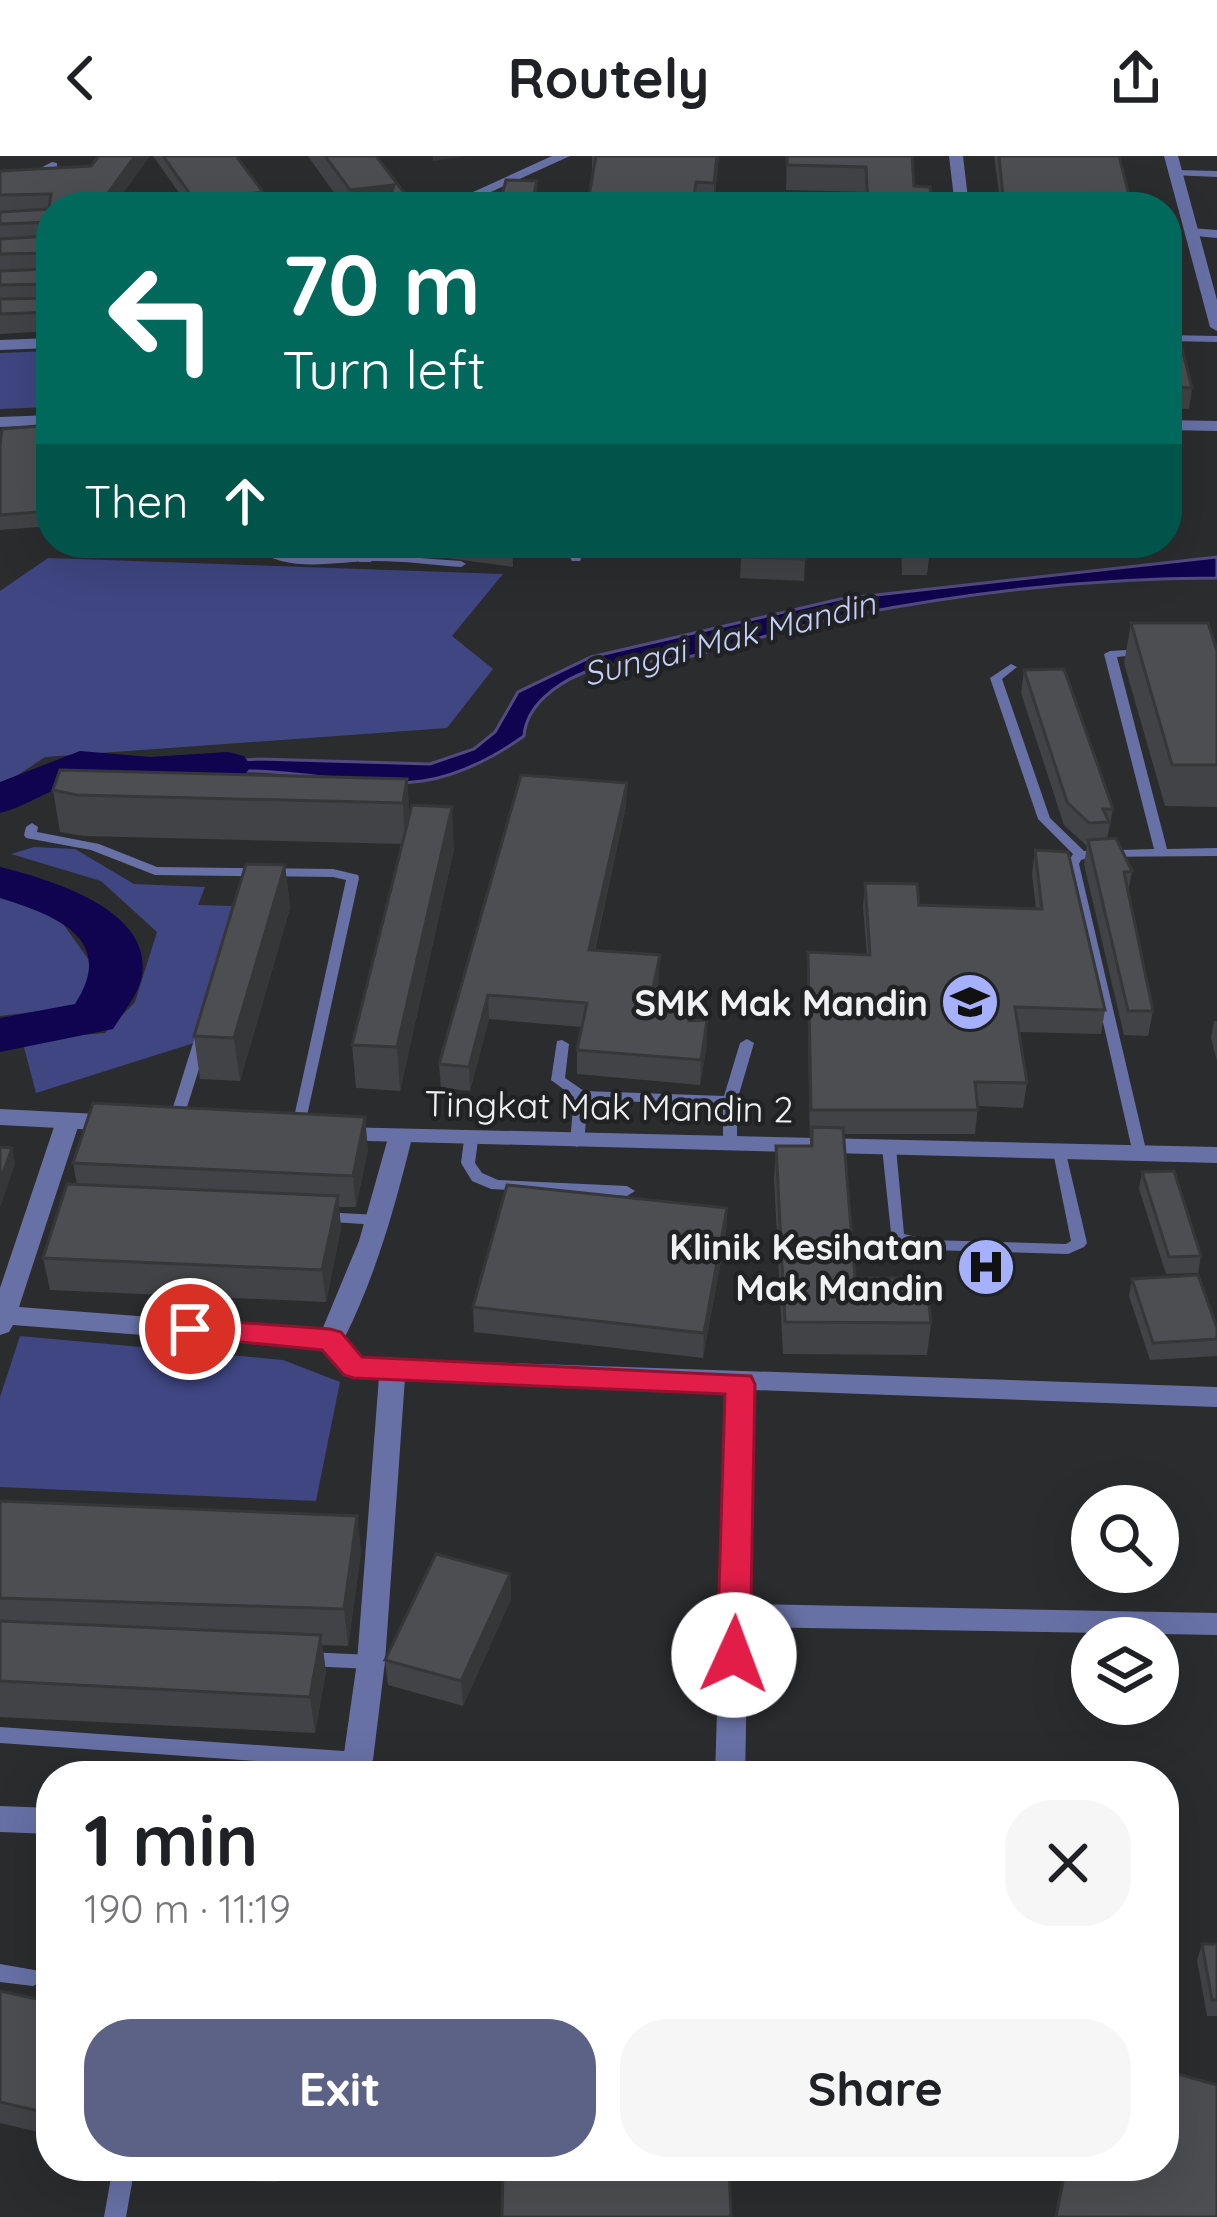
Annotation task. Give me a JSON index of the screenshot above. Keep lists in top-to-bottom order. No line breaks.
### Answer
{"streets":{"street":["Tingkat Mak Mandin 2"]},"water":["Sungai Mak Mandin"],"places":{"school or university":["SMK Mak Mandin"],"hospital":["Klinik Kesihatan Mak Mandin"]},"page":{"header":"Routely","turn":["70 m","Turn left"],"then":"Then","heading":["1 min","190 m · 11:19"],"buttons":["Exit","Share"]}}
